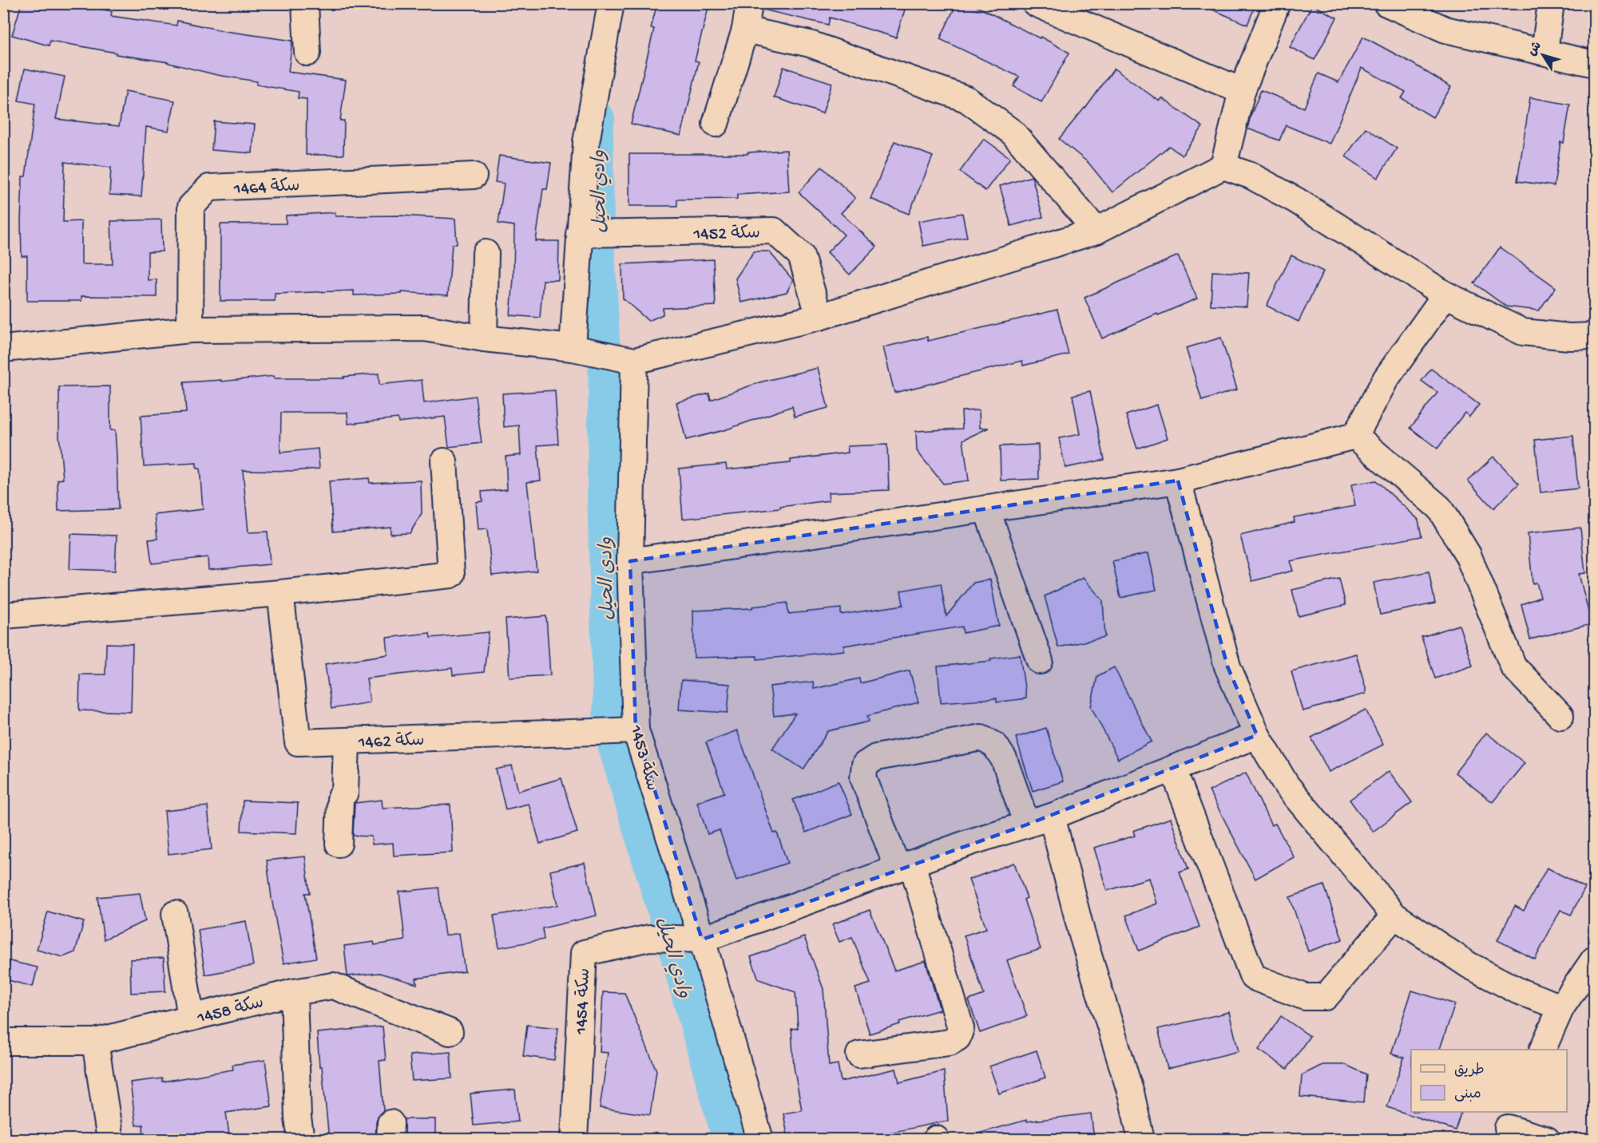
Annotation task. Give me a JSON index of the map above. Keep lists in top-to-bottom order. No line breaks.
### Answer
{"streets":{"street":["سكة 1464","سكة 1452","سكة 1462","سكة 1453","سكة 1454","سكة 1458"]},"crossings":[["سكة 1462","سكة 1453"],["سكة 1453","سكة 1454"]],"water":["وادي الحيل"],"legend":["طريق","مبنى"],"north":"top left"}
